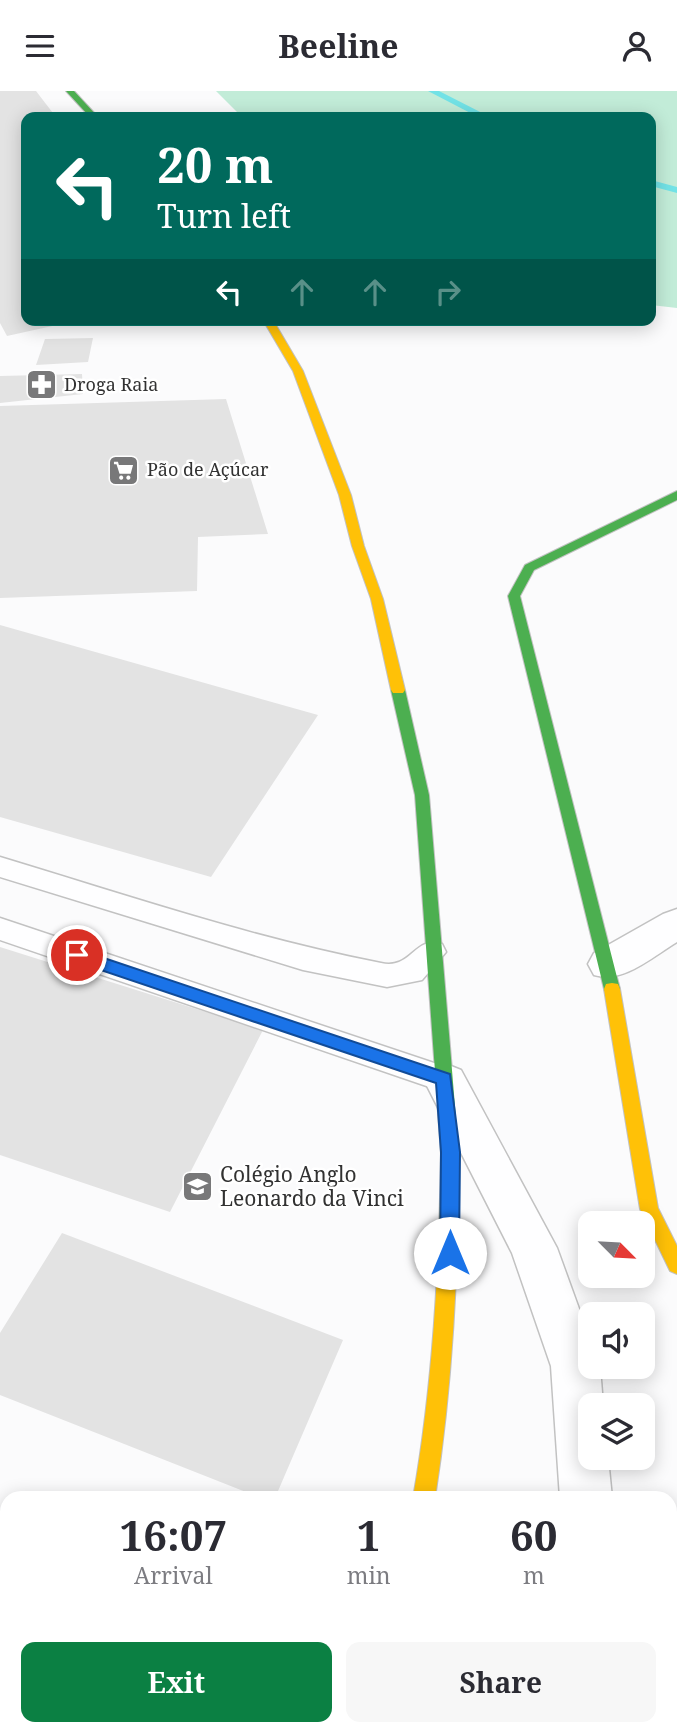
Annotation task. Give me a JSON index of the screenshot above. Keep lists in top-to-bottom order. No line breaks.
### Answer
{"places":{"pharmacy":["Droga Raia"],"supermarket":["Pão de Açúcar"],"school or university":["Colégio Anglo Leonardo da Vinci"]},"north":"bottom right","page":{"header":"Beeline","turn":["20 m","Turn left"],"eta":["16:07","Arrival","1","min","60","m"],"buttons":["Exit","Share"]}}
